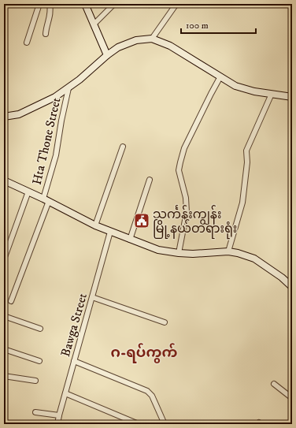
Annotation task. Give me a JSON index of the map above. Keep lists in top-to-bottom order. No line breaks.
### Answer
{"streets":{"street":["Hta Thone Street","Bawga Street"]},"districts":["ဂ-ရပ်ကွက်"],"places":{"public building":["သင်္ကန်းကျွန်း မြို့နယ်တရားရုံး"]},"scale_bar":"100 m"}
